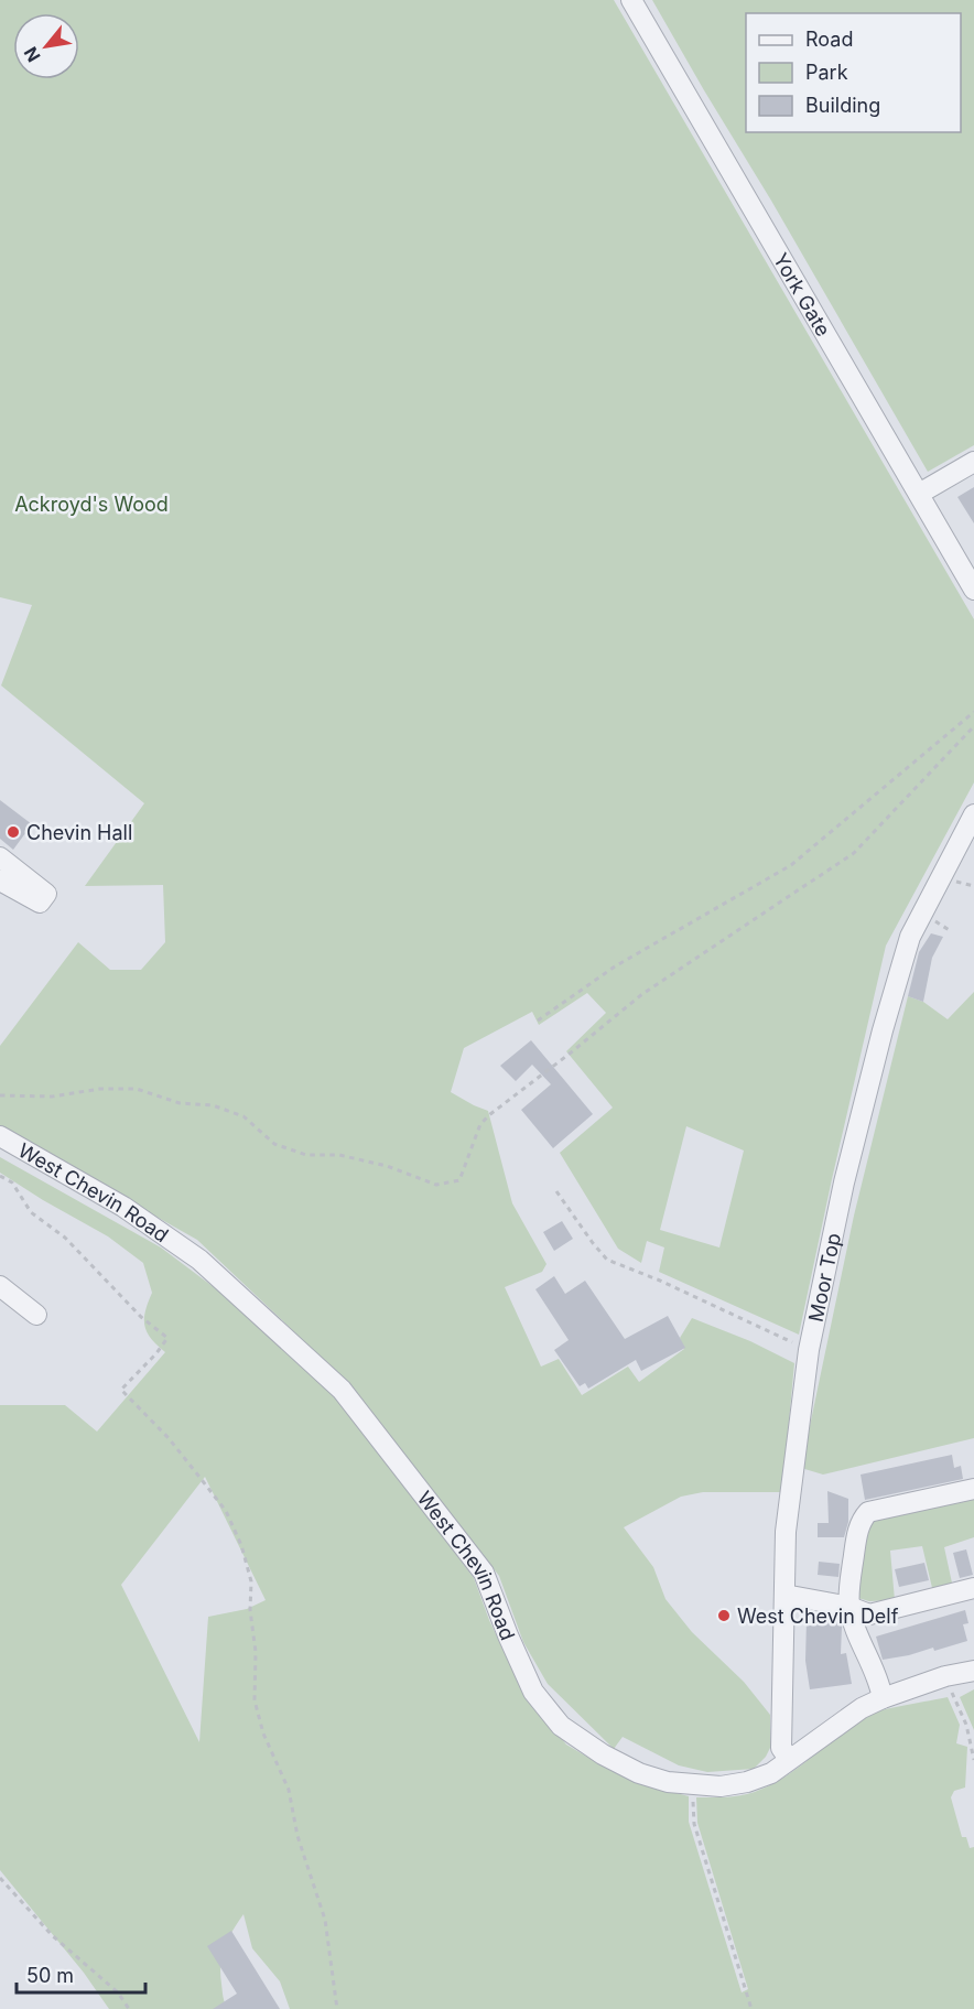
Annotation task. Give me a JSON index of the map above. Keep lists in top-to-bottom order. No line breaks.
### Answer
{"streets":{"street":["York Gate","West Chevin Road","Moor Top"]},"crossings":[["West Chevin Road","Moor Top"]],"parks":["Ackroyd's Wood"],"places":["Chevin Hall","West Chevin Delf"],"legend":["Road","Park","Building"],"scale_bar":"50 m","north":"bottom left"}
